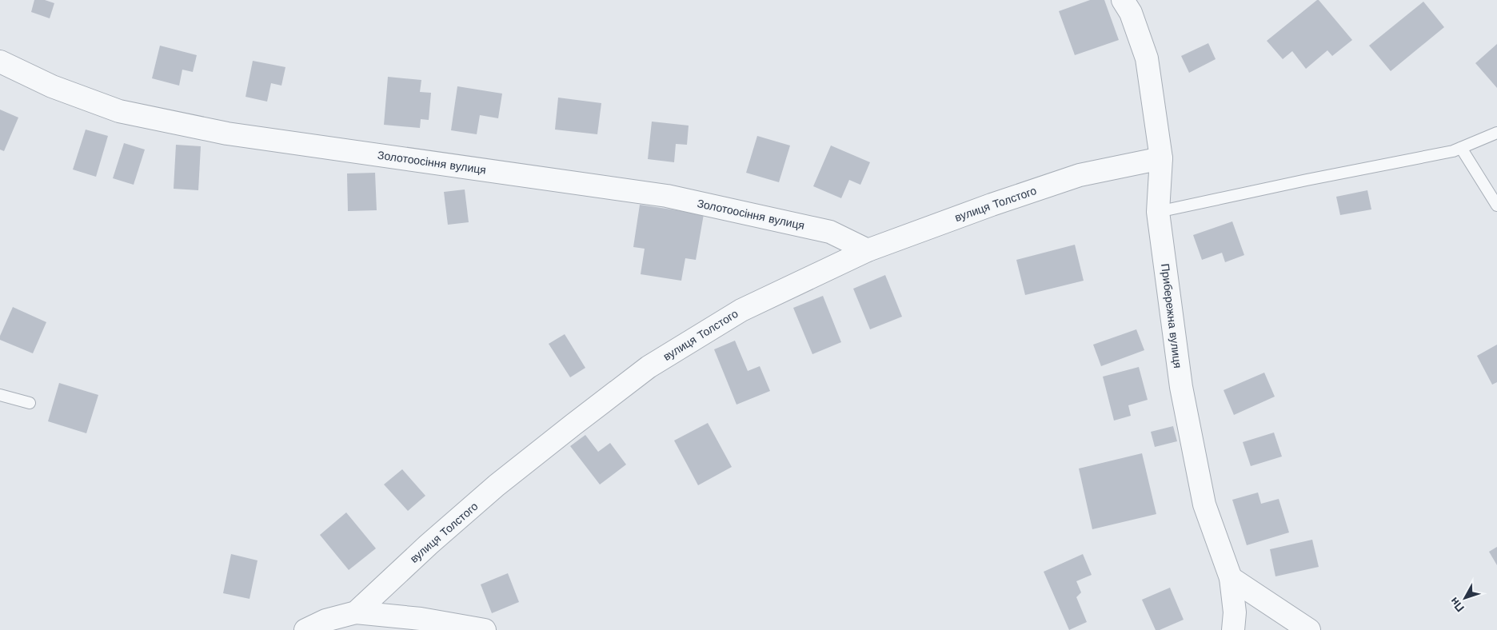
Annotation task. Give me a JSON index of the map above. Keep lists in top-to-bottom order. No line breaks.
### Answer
{"streets":{"street":["Золотоосіння вулиця","вулиця Толстого","Прибережна вулиця"]},"crossings":[["Золотоосіння вулиця","вулиця Толстого"],["вулиця Толстого","Прибережна вулиця"]],"north":"bottom left"}
